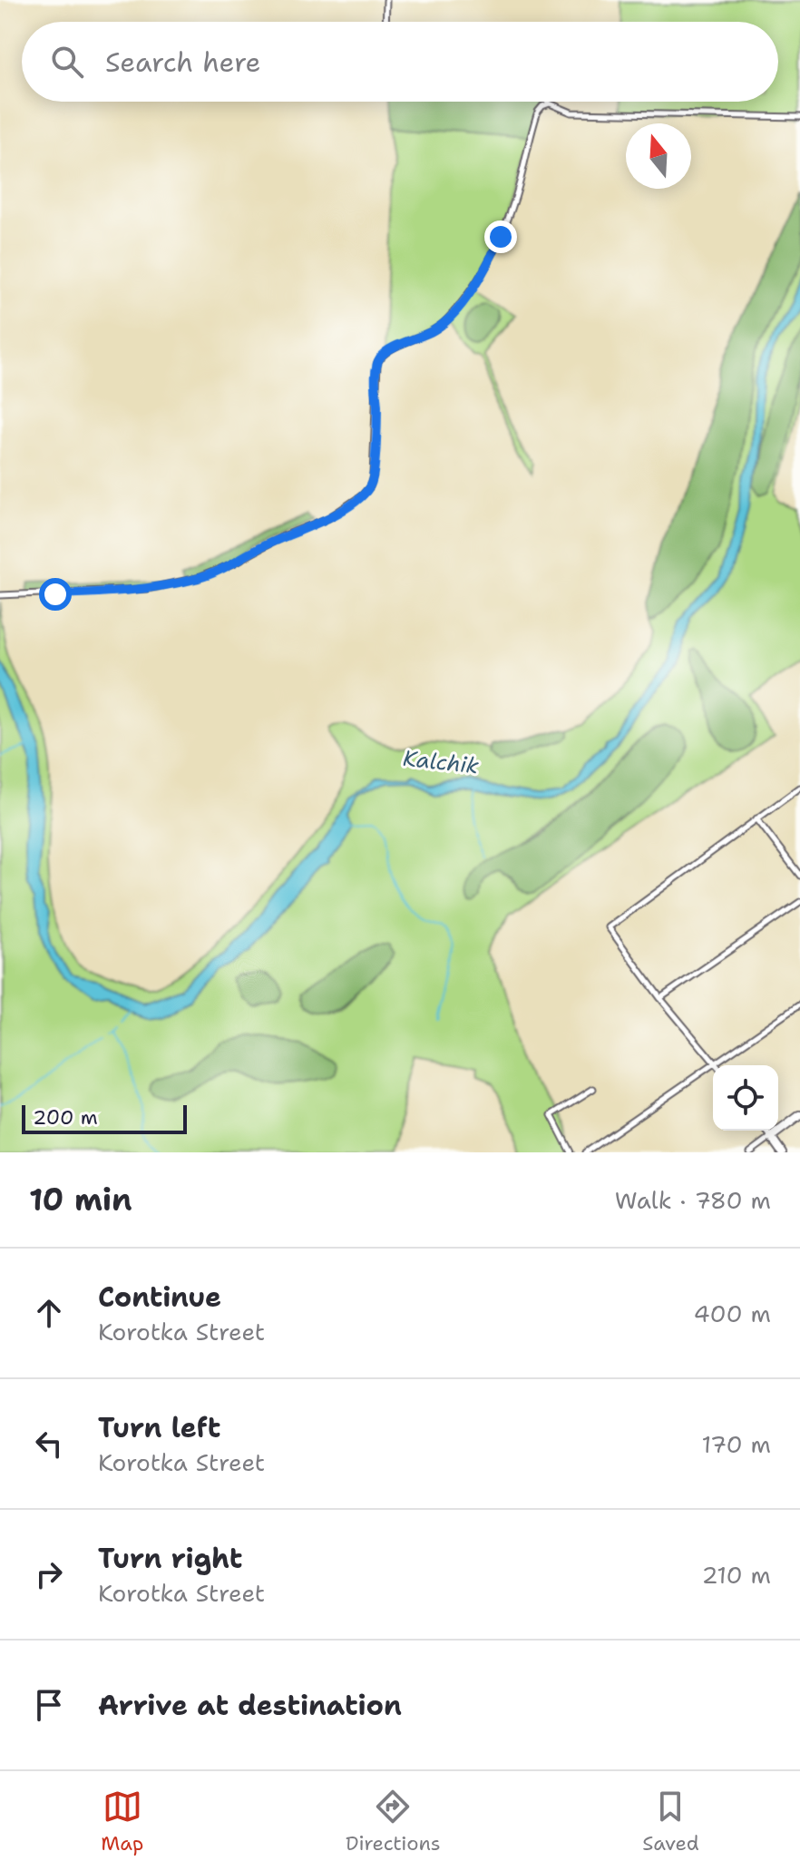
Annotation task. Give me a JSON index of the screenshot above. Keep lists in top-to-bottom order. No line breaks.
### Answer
{"water":["Kalchik"],"scale_bar":"200 m","north":"top","page":{"search":"Search here","scale":"200 m","heading":["10 min","Walk · 780 m"],"list":[["Continue","Korotka Street","400 m"],["Turn left","Korotka Street","170 m"],["Turn right","Korotka Street","210 m"],"Arrive at destination"],"nav":["Map","Directions","Saved"]}}
